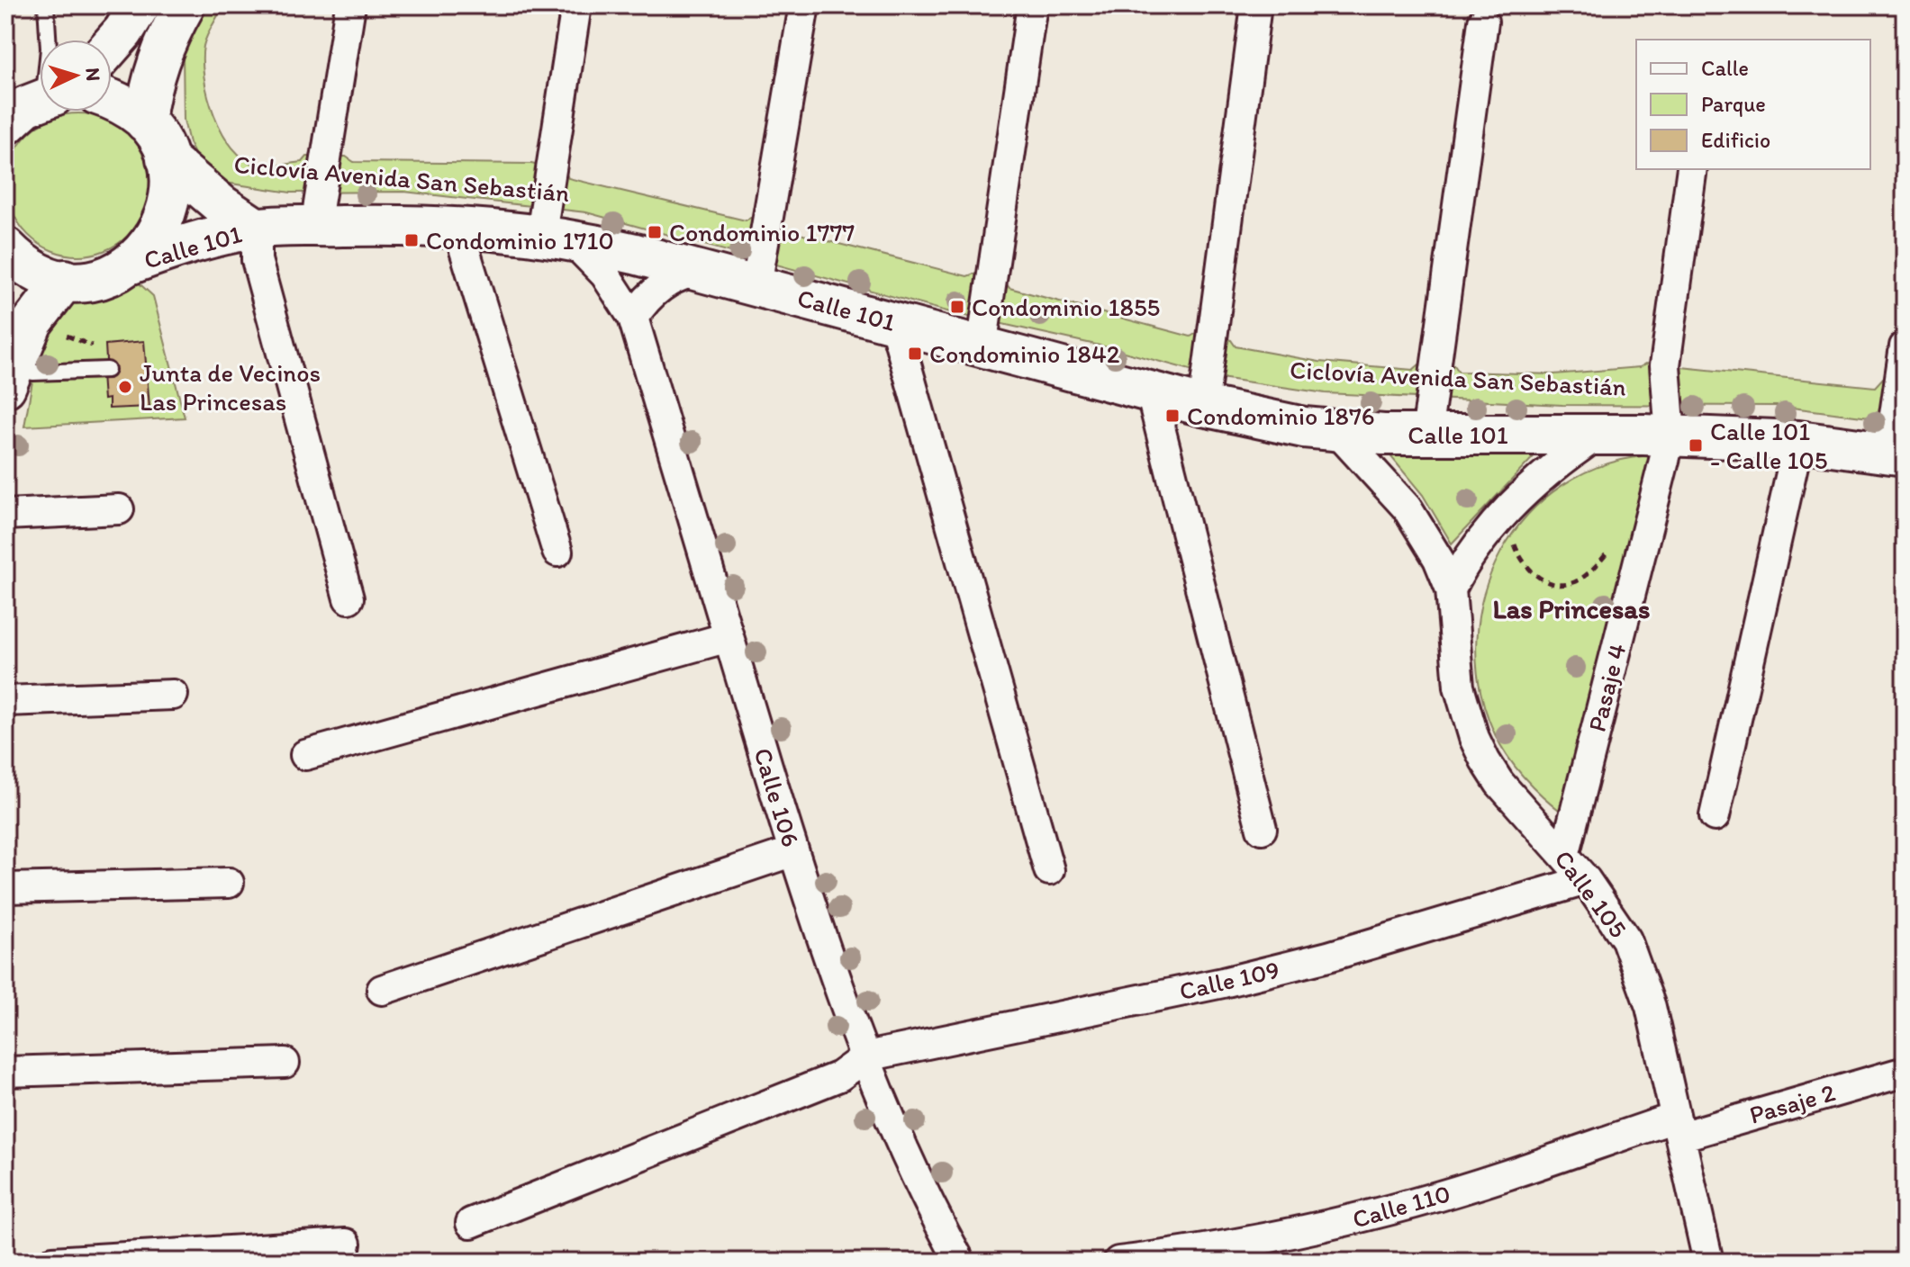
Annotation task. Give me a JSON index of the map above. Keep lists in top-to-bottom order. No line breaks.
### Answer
{"streets":{"main road":["Calle 101"],"street":["Pasaje 4","Calle 106","Calle 105","Calle 109","Pasaje 2","Calle 110"]},"crossings":[["Calle 101","Pasaje 4"],["Calle 101","Calle 106"],["Calle 101","Calle 105"],["Pasaje 4","Calle 105"],["Calle 106","Calle 109"],["Calle 105","Calle 109"],["Calle 105","Pasaje 2"],["Calle 105","Calle 110"],["Pasaje 2","Calle 110"]],"districts":["Las Princesas"],"places":{"transit":["Condominio 1777","Condominio 1710","Condominio 1855","Condominio 1842","Condominio 1876","Calle 101 - Calle 105"],"other":["Junta de Vecinos Las Princesas"]},"legend":["Calle","Parque","Edificio"],"north":"right"}
